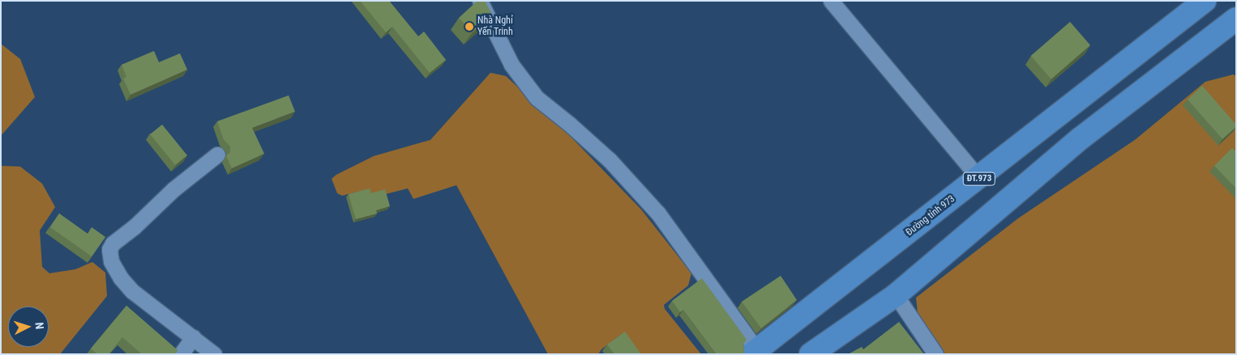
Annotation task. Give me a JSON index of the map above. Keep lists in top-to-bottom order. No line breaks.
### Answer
{"streets":{"main road":["ĐT.973","Đường tỉnh 973"]},"places":["Nhà Nghỉ Yến Trinh"],"north":"right"}
